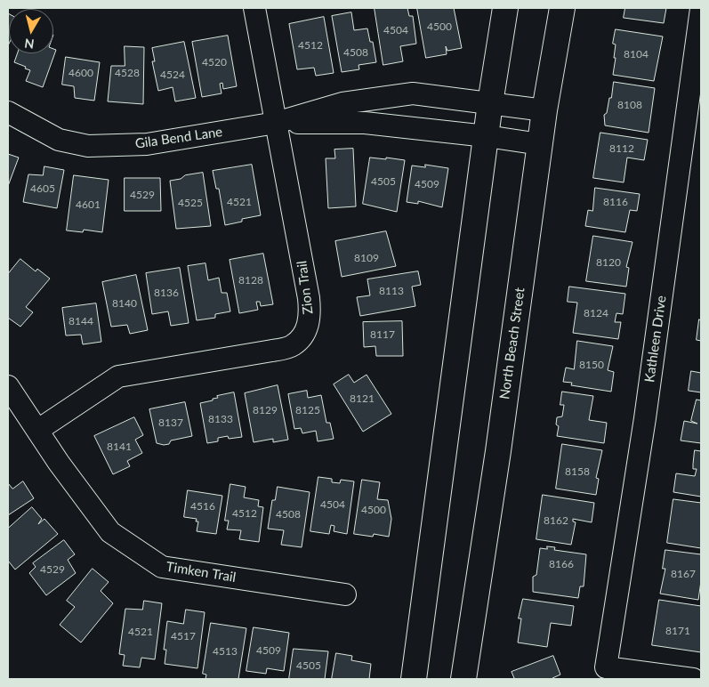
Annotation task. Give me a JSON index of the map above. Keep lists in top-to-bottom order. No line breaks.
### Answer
{"streets":{"main road":["North Beach Street"],"street":["Gila Bend Lane","Zion Trail","Kathleen Drive","Timken Trail"]},"crossings":[["Gila Bend Lane","Zion Trail"],["Gila Bend Lane","North Beach Street"],["Zion Trail","Timken Trail"]],"house_numbers":["4500","4504","4512","4508","8104","4520","4600","4528","4524","8108","8112","4505","4509","4605","4529","4521","8116","4525","4601","8109","8120","8128","8113","8136","8140","8124","8144","8117","8150","8121","8129","8125","8133","8137","8141","8158","4504","4516","4500","4512","4508","8162","8166","4529","8167","8171","4521","4517","4509","4513","4505"],"north":"bottom"}
